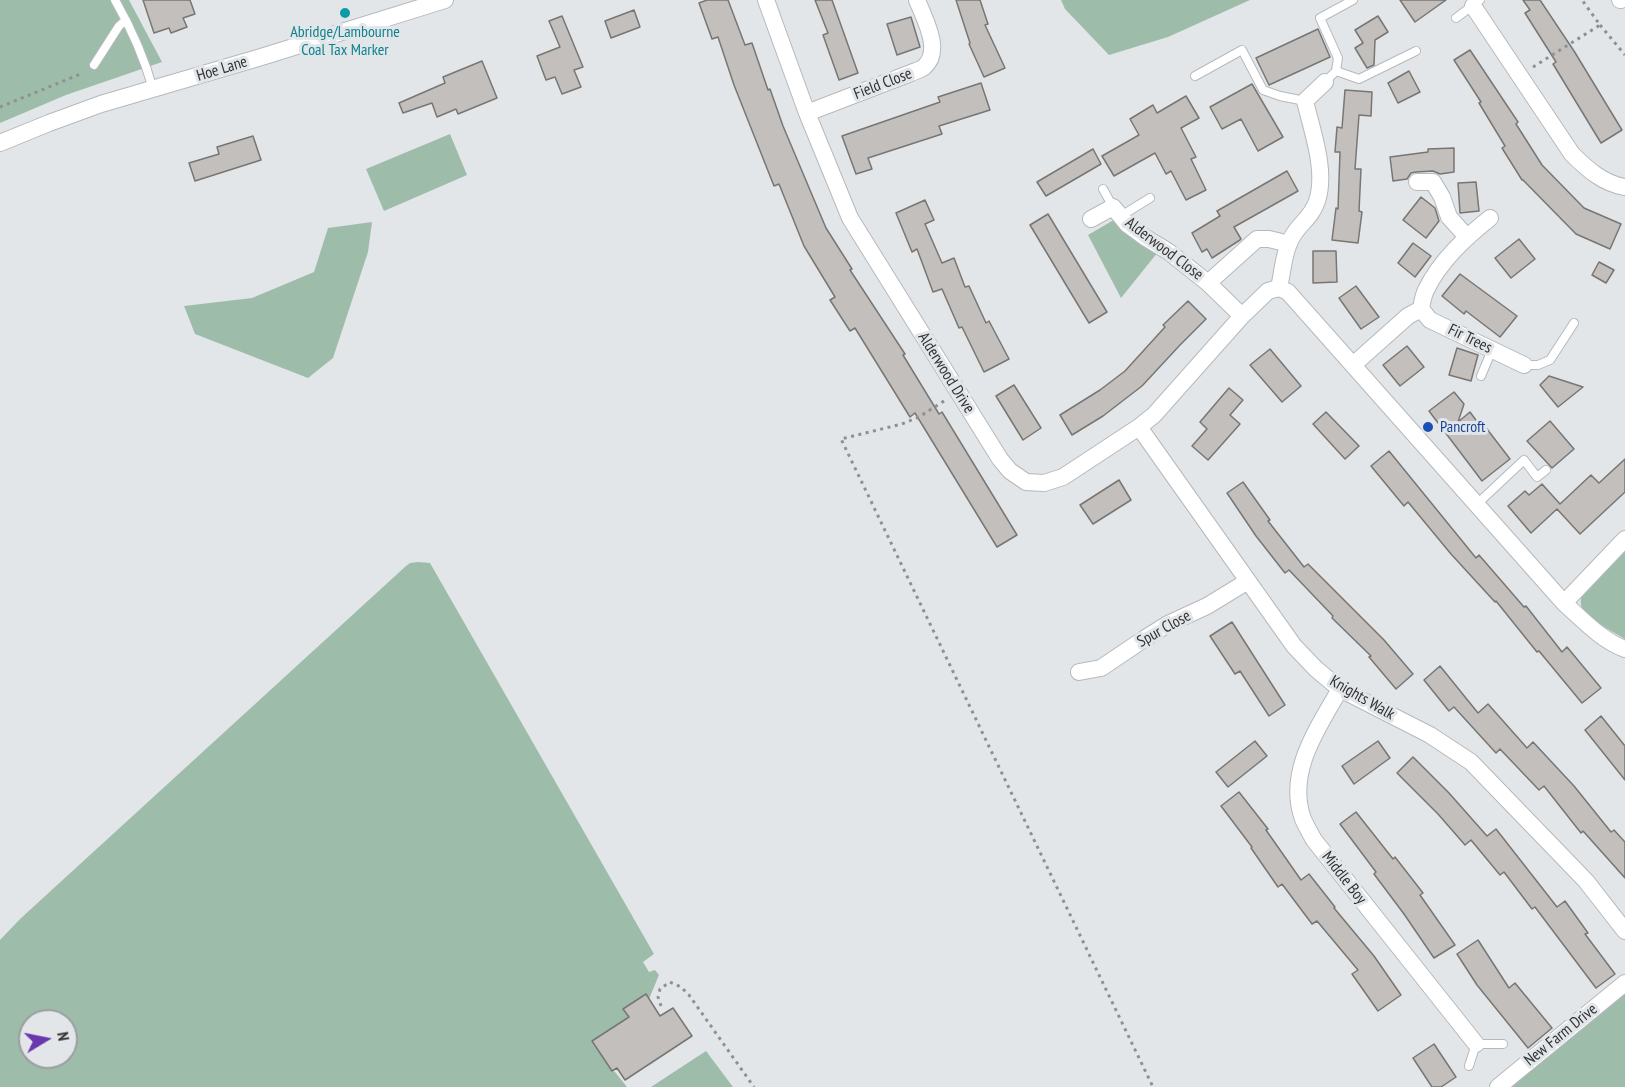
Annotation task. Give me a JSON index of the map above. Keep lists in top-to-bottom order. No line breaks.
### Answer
{"streets":{"street":["Hoe Lane","Field Close","Alderwood Close","Fir Trees","Alderwood Drive","Spur Close","Knights Walk","Middle Boy","New Farm Drive"]},"crossings":[["Field Close","Alderwood Drive"],["Alderwood Drive","Knights Walk"],["Spur Close","Knights Walk"],["Knights Walk","Middle Boy"]],"places":["Abridge/Lambourne Coal Tax Marker","Pancroft"],"north":"right"}
